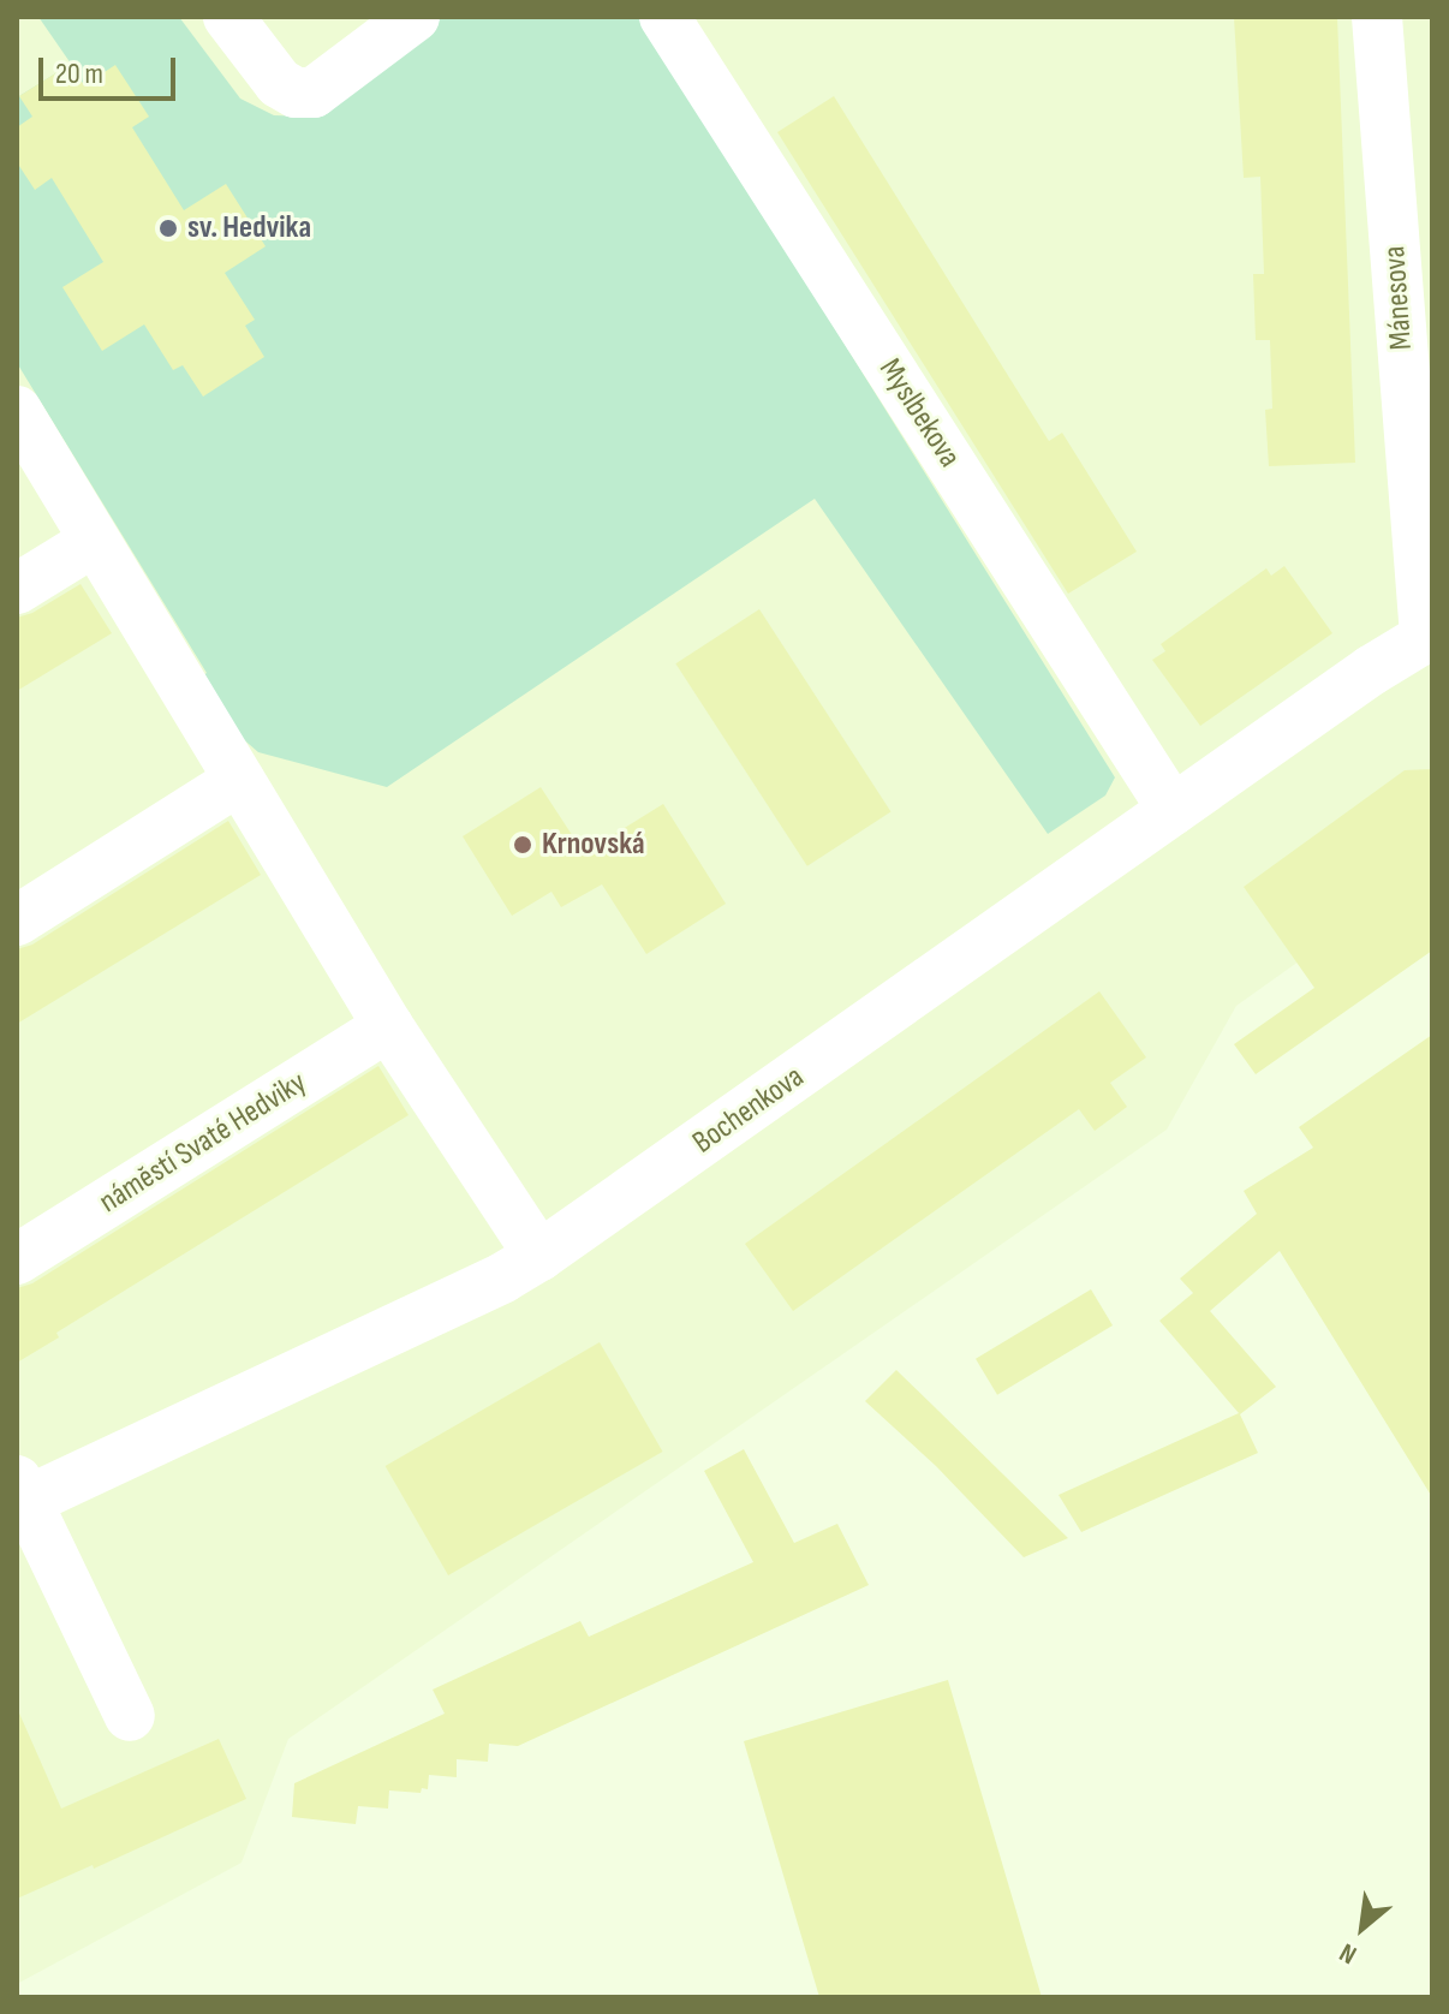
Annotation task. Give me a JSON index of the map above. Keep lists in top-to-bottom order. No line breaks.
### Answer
{"streets":{"street":["Mánesova","Myslbekova","Bochenkova","náměstí Svaté Hedviky"]},"crossings":[["Mánesova","Bochenkova"],["Myslbekova","Bochenkova"]],"places":["sv. Hedvika","Krnovská"],"scale_bar":"20 m","north":"bottom left"}
